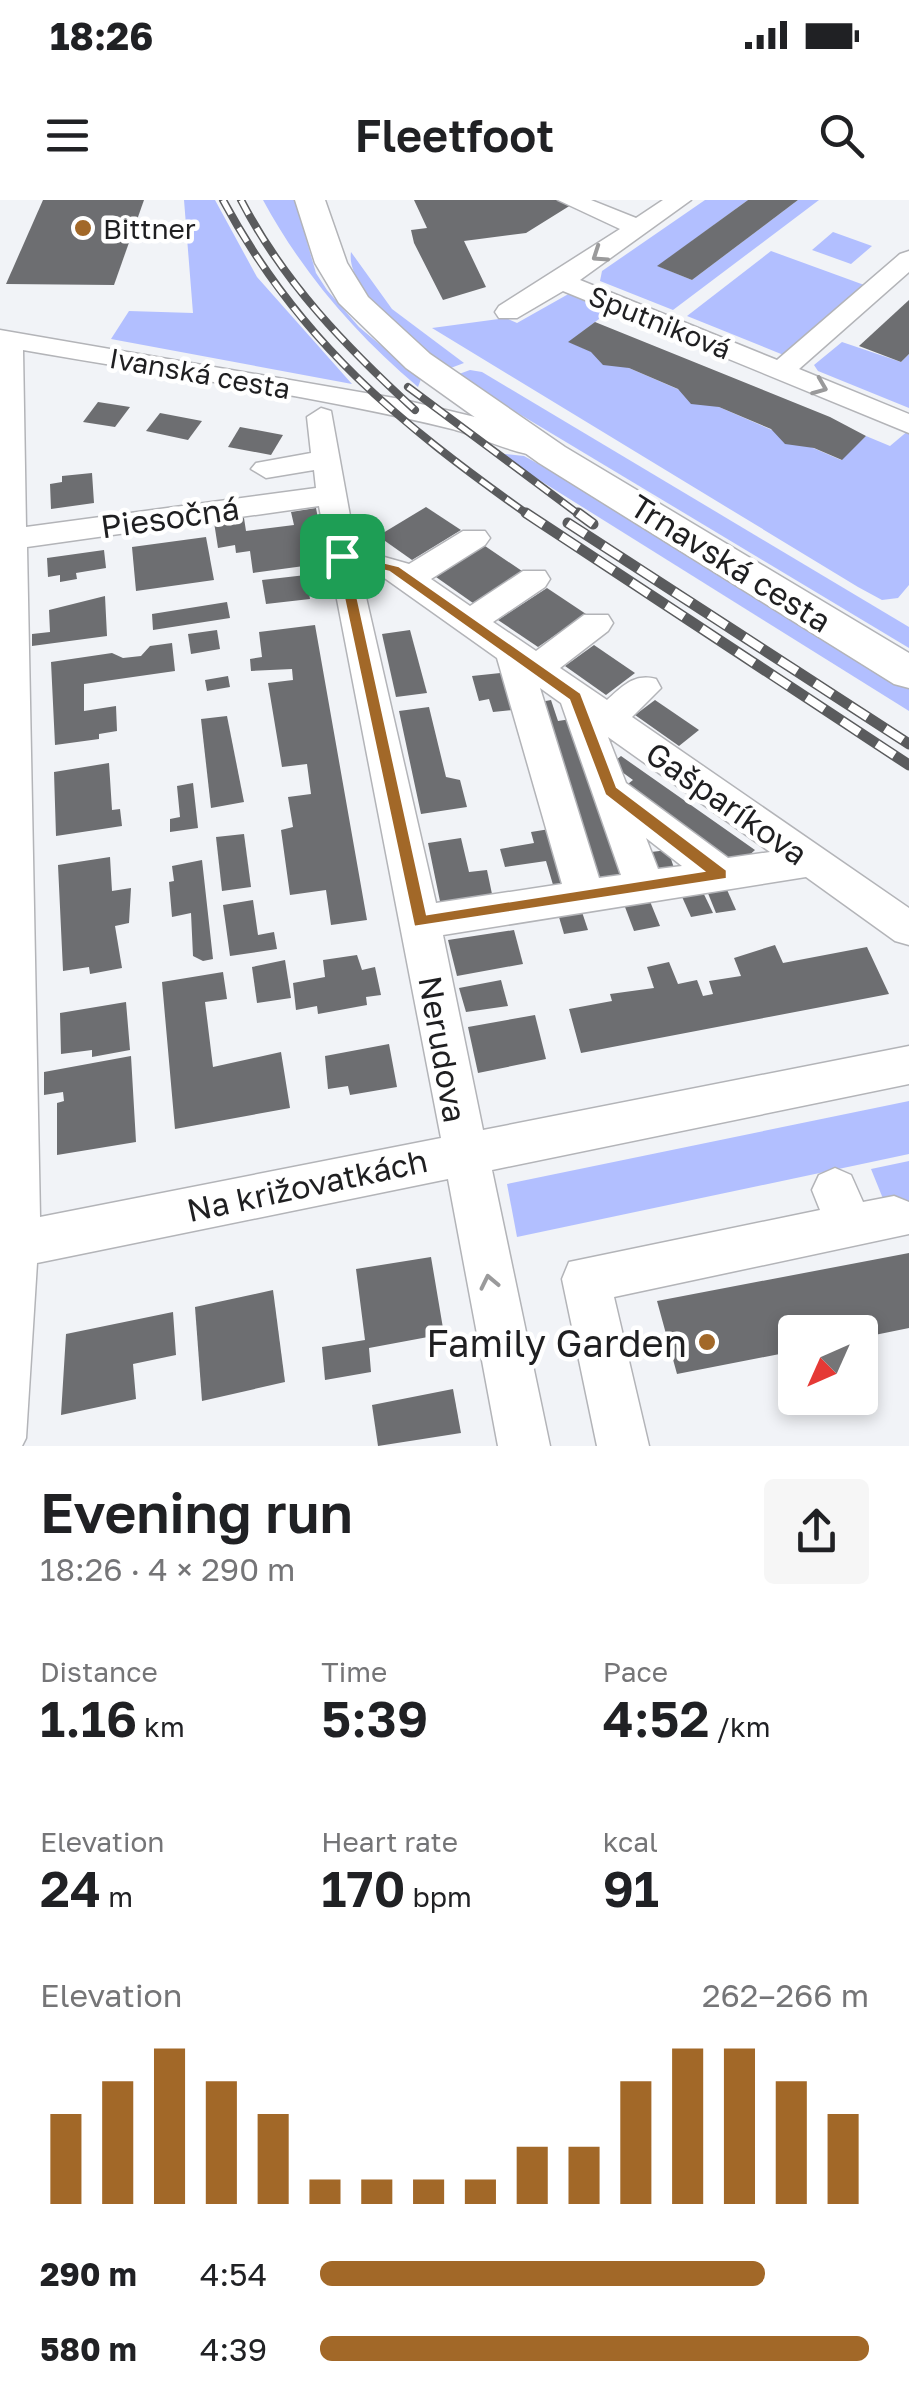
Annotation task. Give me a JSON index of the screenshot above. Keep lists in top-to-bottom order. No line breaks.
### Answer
{"streets":{"main road":["Trnavská cesta"],"street":["Sputniková","Ivanská cesta","Piesočná","Gašparíkova","Nerudova","Na križovatkách"]},"crossings":[["Ivanská cesta","Trnavská cesta"],["Piesočná","Nerudova"],["Gašparíkova","Nerudova"],["Nerudova","Na križovatkách"]],"places":["Bittner","Family Garden"],"north":"bottom left","page":{"status":"18:26","header":"Fleetfoot","heading":["Evening run","18:26 · 4 × 290 m"],"stats":[["Distance","1.16 km"],["Time","5:39"],["Pace","4:52 /km"],["Elevation","24 m"],["Heart rate","170 bpm"],["kcal","91"]],"chart":["Elevation","262–266 m"],"list":[{"name":"290 m","note":"4:54"},{"name":"580 m","note":"4:39"}]}}
